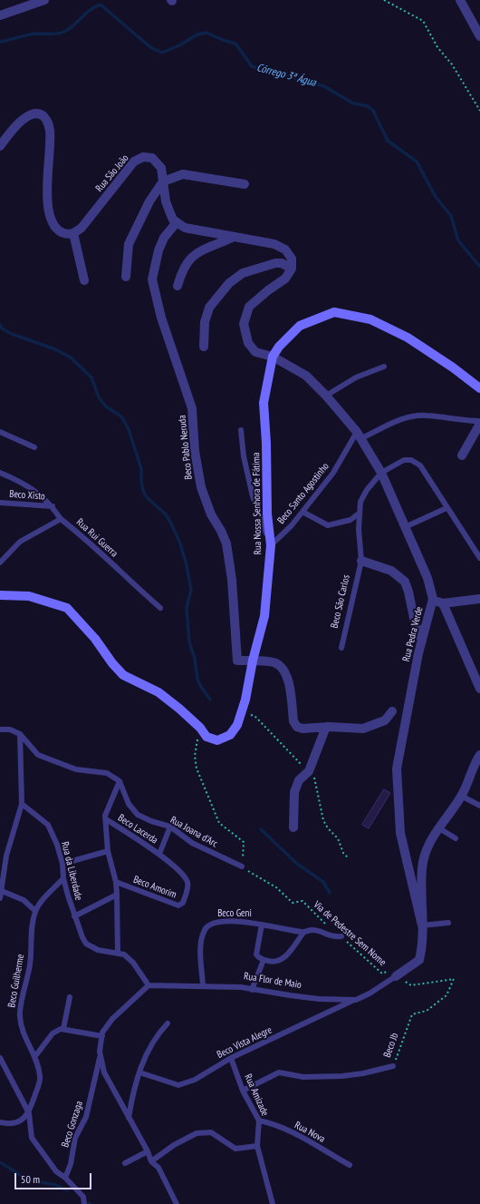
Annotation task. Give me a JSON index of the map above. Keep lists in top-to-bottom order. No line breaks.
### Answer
{"streets":{"street":["Rua São João","Beco Pablo Neruda","Rua Nossa Senhora de Fátima","Rua Pedra Verde","Rua Flor de Maio"],"lane":["Beco Santo Agostinho","Beco Xisto","Rua Rui Guerra","Beco São Carlos","Beco Lacerda","Rua Joana d'Arc","Rua da Liberdade","Beco Amorim","Beco Geni","Beco Guilherme","Beco Vista Alegre","Beco Jb","Rua Amizade","Beco Gonzaga","Rua Nova"],"path":["Via de Pedestre Sem Nome"]},"crossings":[["Rua São João","Beco Pablo Neruda"],["Beco Pablo Neruda","Rua Nossa Senhora de Fátima"],["Beco Santo Agostinho","Rua Nossa Senhora de Fátima"],["Beco Santo Agostinho","Rua Pedra Verde"],["Rua Nossa Senhora de Fátima","Rua Pedra Verde"],["Beco São Carlos","Rua Pedra Verde"],["Rua Pedra Verde","Rua Flor de Maio"],["Beco Lacerda","Beco Amorim"],["Rua Joana d'Arc","Via de Pedestre Sem Nome"],["Rua da Liberdade","Beco Guilherme"],["Rua da Liberdade","Rua Flor de Maio"],["Beco Geni","Via de Pedestre Sem Nome"],["Beco Geni","Rua Flor de Maio"],["Via de Pedestre Sem Nome","Rua Flor de Maio"],["Via de Pedestre Sem Nome","Beco Jb"],["Rua Flor de Maio","Beco Vista Alegre"],["Rua Flor de Maio","Beco Jb"],["Beco Vista Alegre","Rua Amizade"],["Beco Jb","Rua Amizade"],["Rua Amizade","Rua Nova"]],"water":["Córrego 3ª Água"],"scale_bar":"50 m"}
